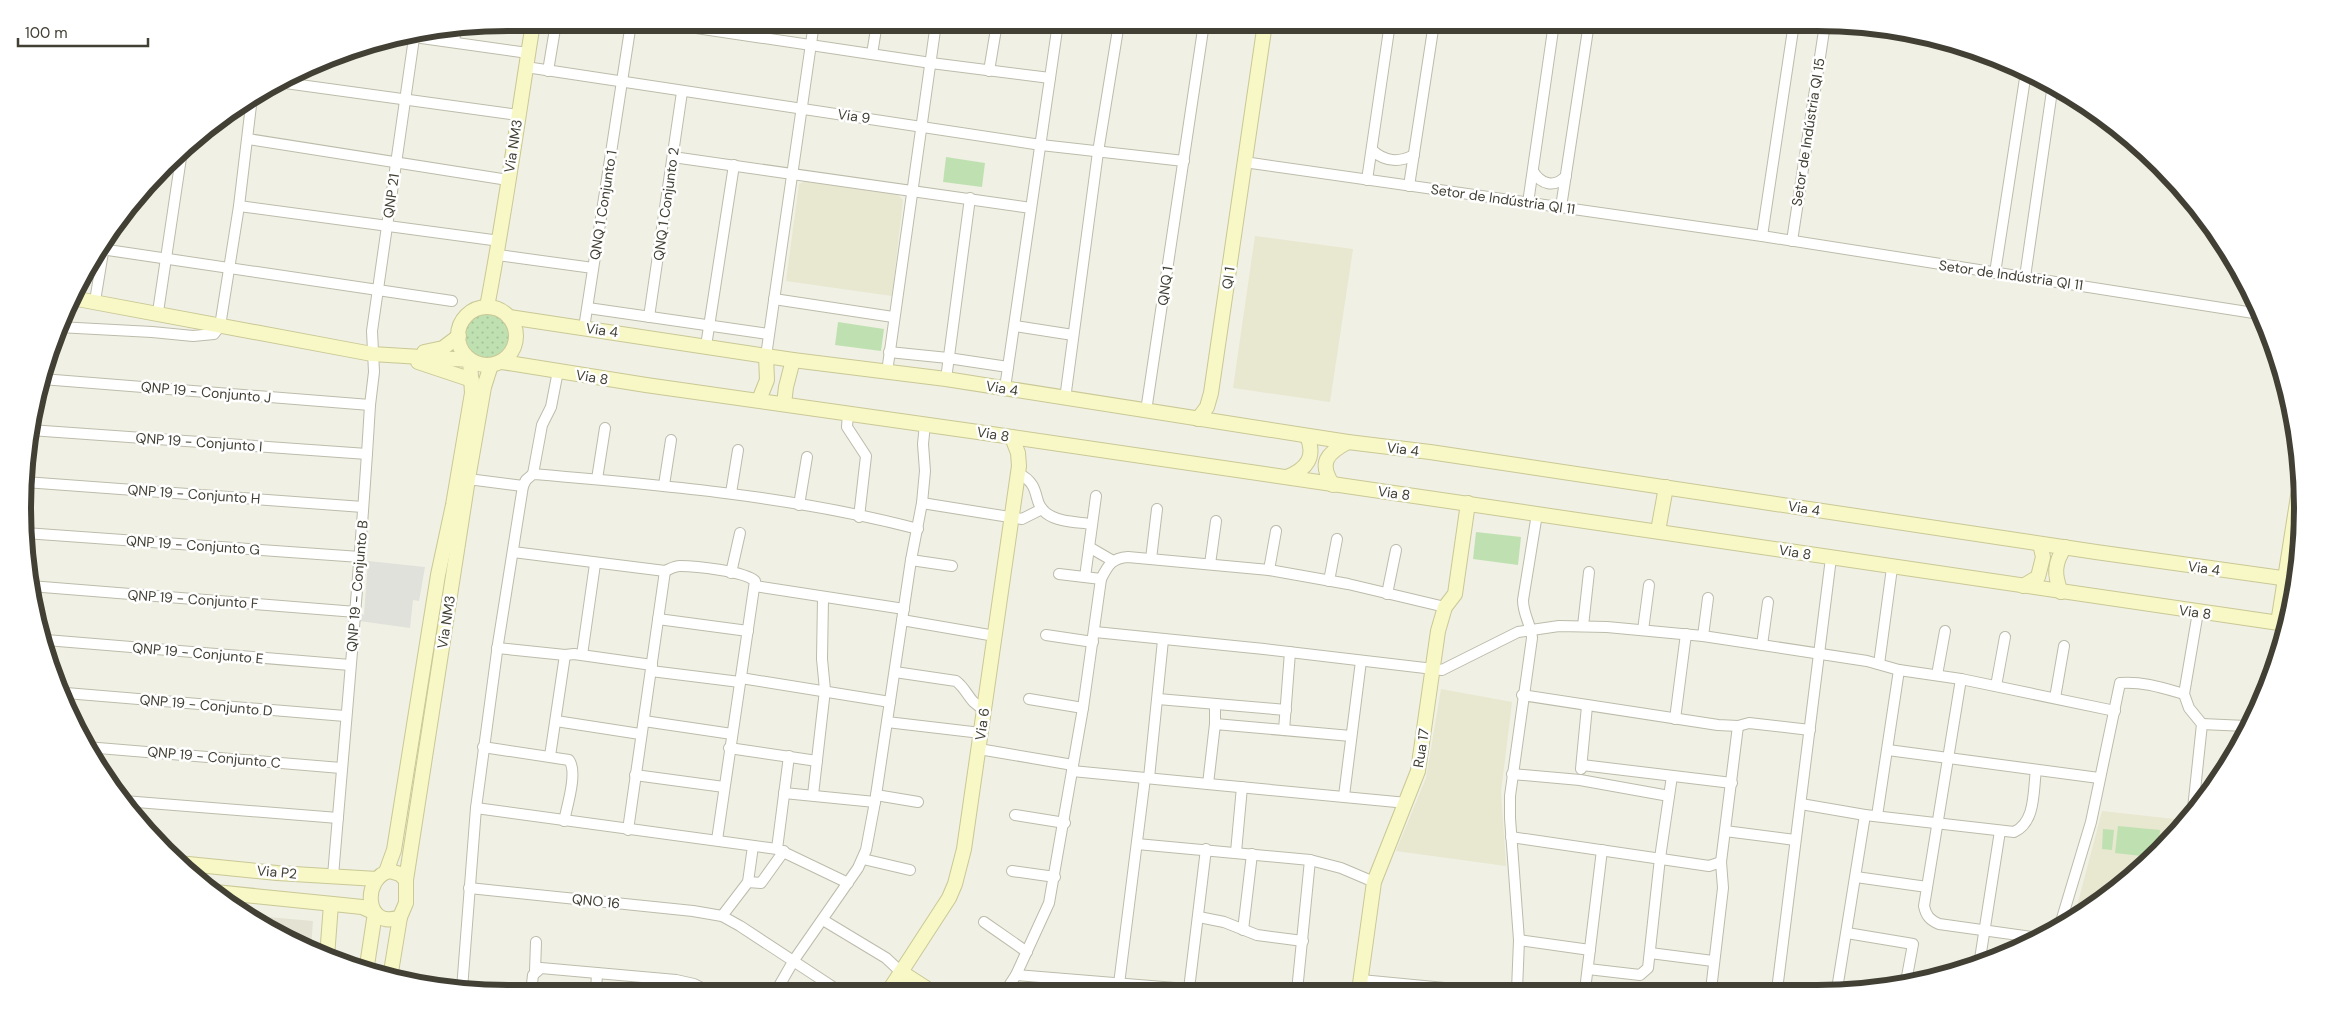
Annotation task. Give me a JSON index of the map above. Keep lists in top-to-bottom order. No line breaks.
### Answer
{"streets":{"main road":["Via NM3","QI 1","Via 4","Via 8","Via 6","Rua 17","Via P2"],"street":["Via 9","Setor de Indústria QI 15","QNP 21","Setor de Indústria QI 11","QNQ 1 Conjunto 2","QNQ 1 Conjunto 1","QNQ 1","QNP 19 - Conjunto J","QNP 19 - Conjunto I","QNP 19 - Conjunto H","QNP 19 - Conjunto G","QNP 19 - Conjunto B","QNP 19 - Conjunto F","QNP 19 - Conjunto E","QNP 19 - Conjunto D","QNP 19 - Conjunto C","QNO 16"]},"crossings":[["Via 9","Via NM3"],["Via 9","QNQ 1 Conjunto 2"],["Via 9","QNQ 1 Conjunto 1"],["Via 9","QNQ 1"],["Setor de Indústria QI 15","Setor de Indústria QI 11"],["Via NM3","Via 4"],["Via NM3","Via 8"],["Via NM3","Via P2"],["QNP 21","QNP 19 - Conjunto B"],["Setor de Indústria QI 11","QI 1"],["QNQ 1 Conjunto 1","Via 4"],["QI 1","Via 4"],["QNQ 1","Via 4"],["Via 4","Via 8"],["Via 8","Via 6"],["Via 8","Rua 17"],["QNP 19 - Conjunto J","QNP 19 - Conjunto B"],["QNP 19 - Conjunto I","QNP 19 - Conjunto B"],["QNP 19 - Conjunto H","QNP 19 - Conjunto B"],["QNP 19 - Conjunto G","QNP 19 - Conjunto B"],["QNP 19 - Conjunto B","QNP 19 - Conjunto F"],["QNP 19 - Conjunto B","QNP 19 - Conjunto E"],["QNP 19 - Conjunto B","QNP 19 - Conjunto D"],["QNP 19 - Conjunto B","QNP 19 - Conjunto C"],["QNP 19 - Conjunto B","Via P2"]],"scale_bar":"100 m"}
